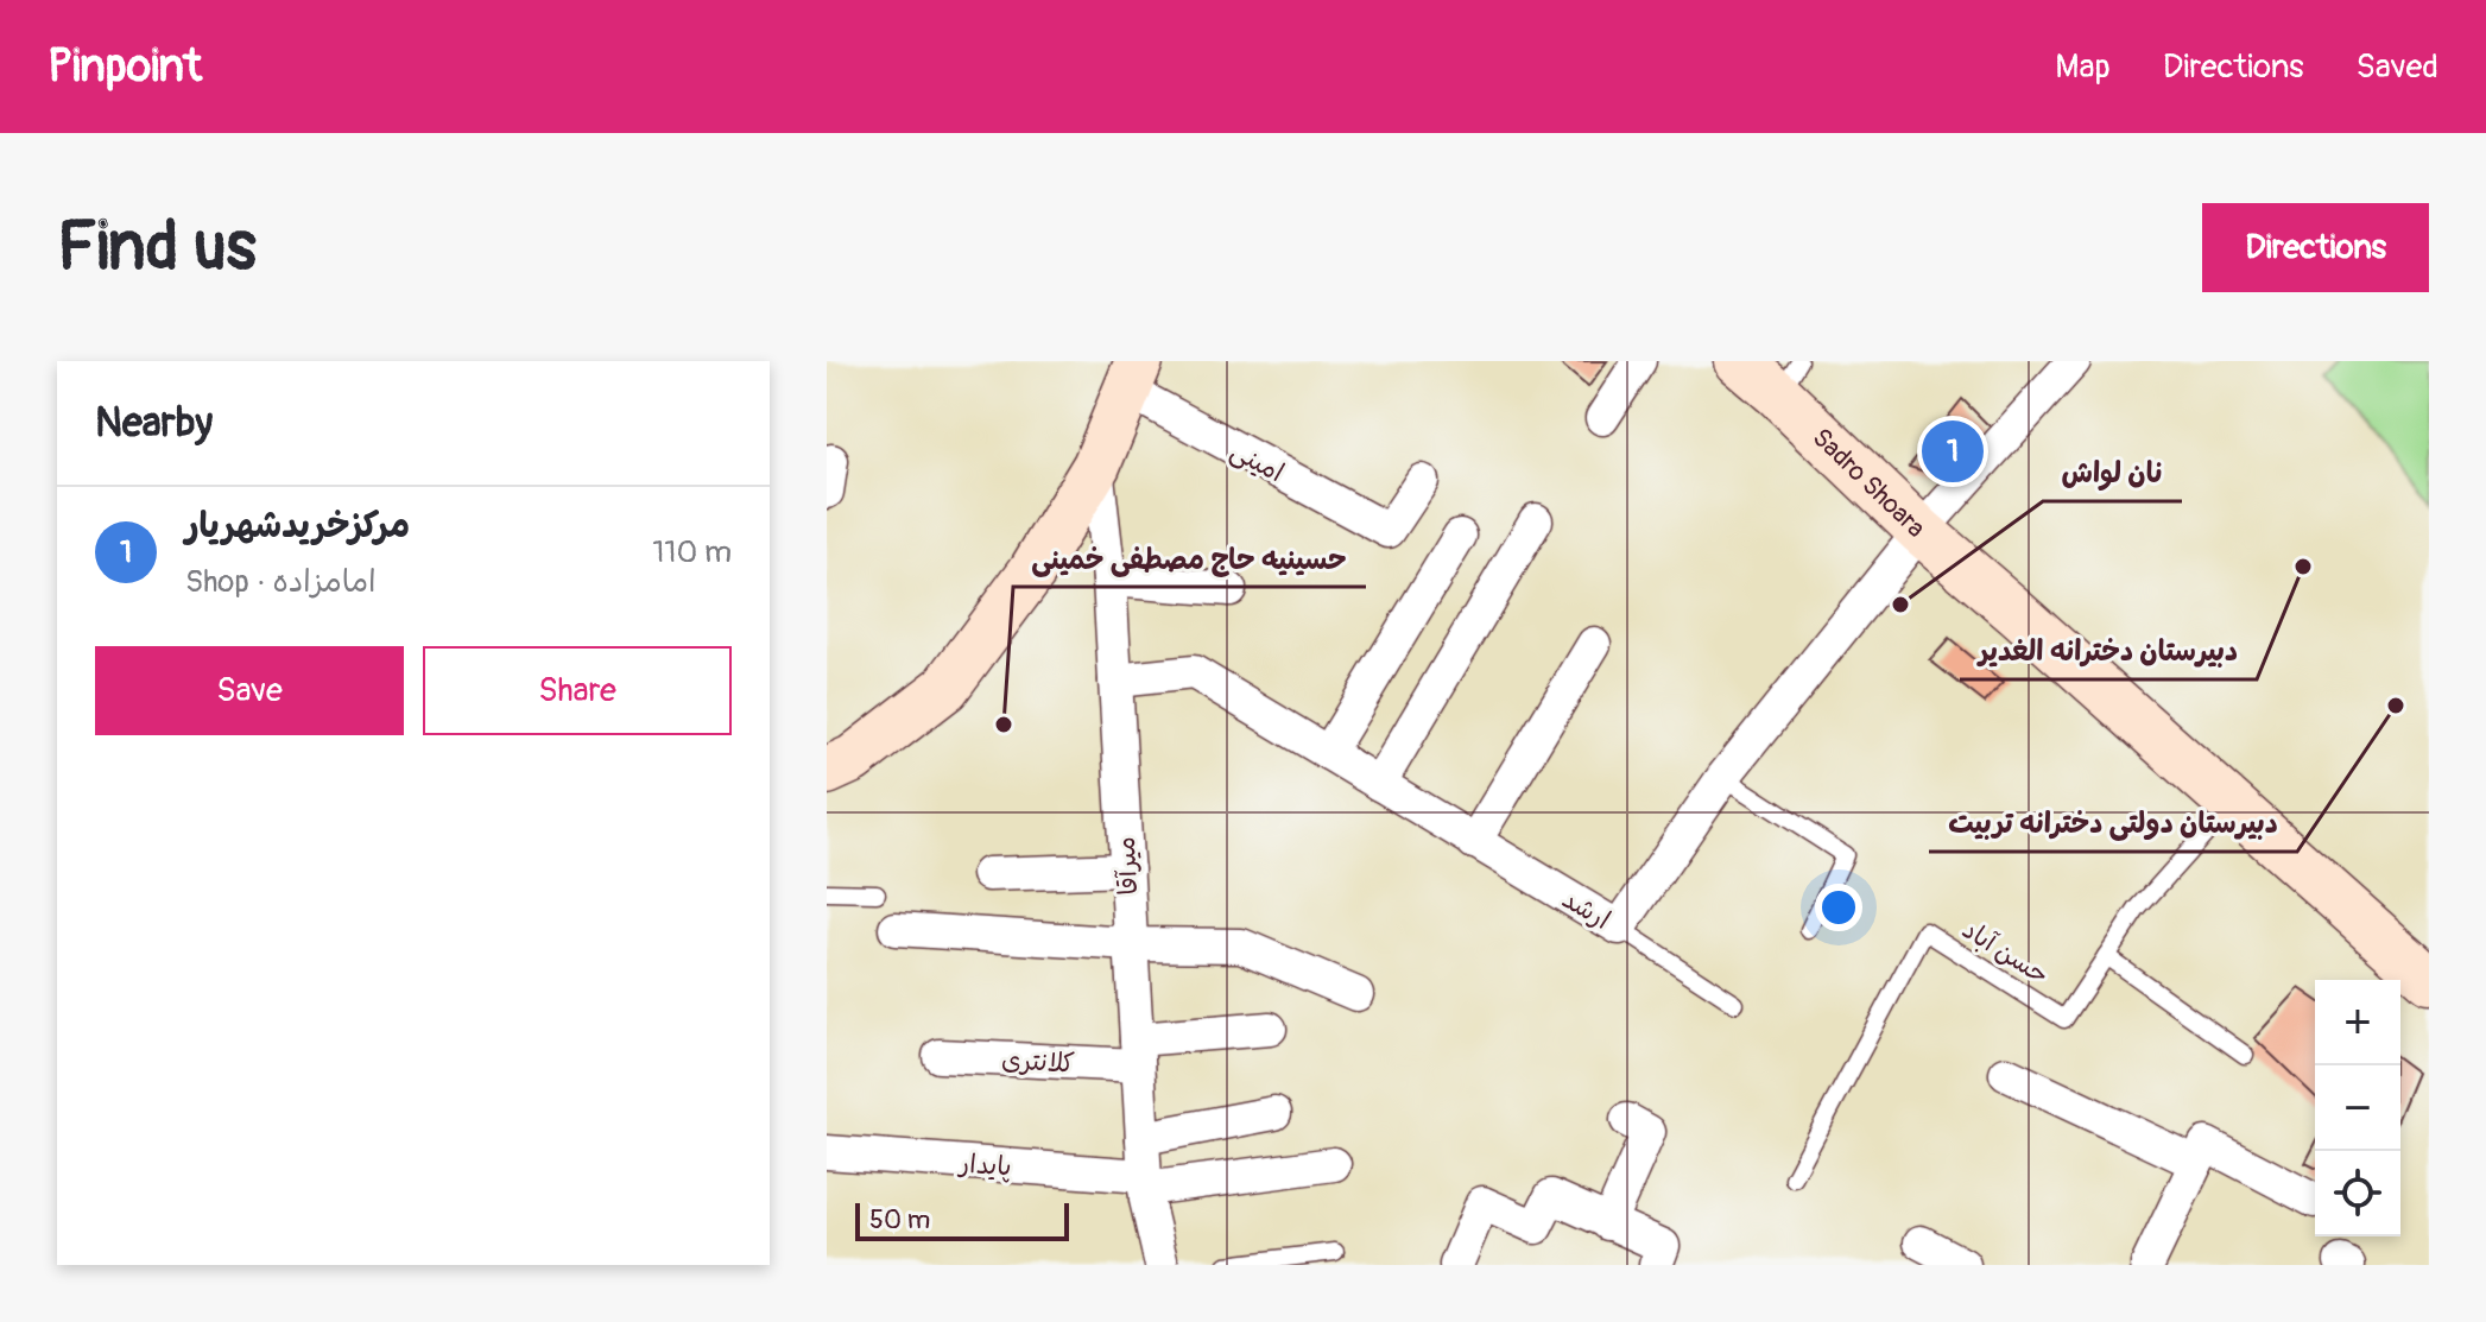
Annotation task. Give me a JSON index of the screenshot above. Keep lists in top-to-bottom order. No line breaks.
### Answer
{"streets":{"main road":["Sadro Shoara"],"street":["امینی","میرآقا","ارشد","کلانتری","پایدار"],"lane":["حسن آباد"]},"crossings":[["Sadro Shoara","ارشد"],["Sadro Shoara","حسن آباد"],["میرآقا","ارشد"],["میرآقا","کلانتری"],["میرآقا","پایدار"]],"places":["دبیرستان دخترانه الغدیر","نان لواش","دبیرستان دولتی دخترانه تربیت","حسینیه حاج مصطفی خمینی"],"scale_bar":"50 m","page":{"header":"Pinpoint","nav":["Map","Directions","Saved"],"buttons":["Directions",["Save","Share"]],"title":"Find us","heading":"Nearby","pins":"1","list":[{"mark":"1","name":"مرکزخریدشهریار","note":"Shop · امامزاده","value":"110 m"}],"map_buttons":["+","−"],"scale":"50 m"}}
